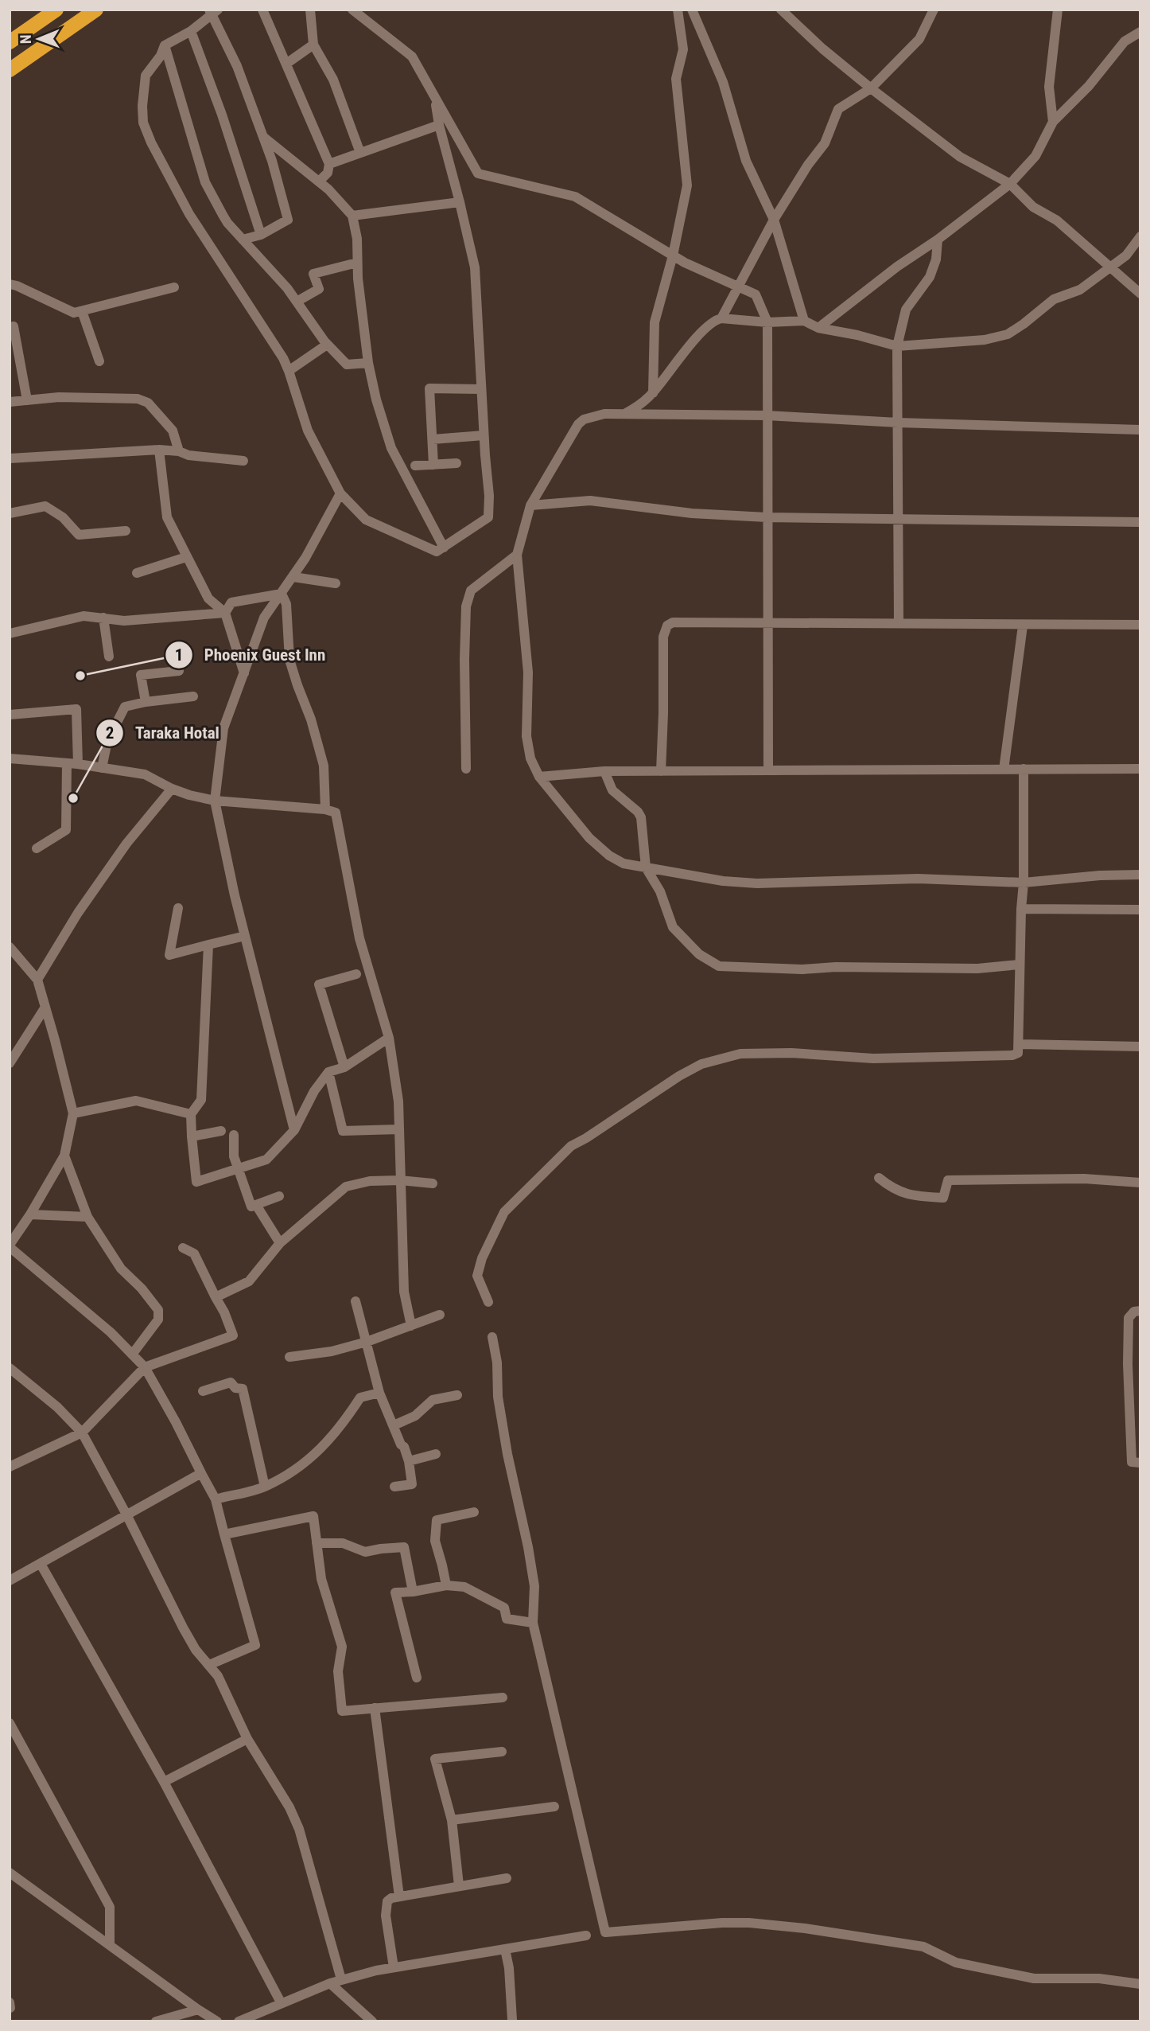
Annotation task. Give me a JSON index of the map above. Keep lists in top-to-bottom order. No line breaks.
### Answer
{"places":["Phoenix Guest Inn","Taraka Hotal"],"north":"left"}
